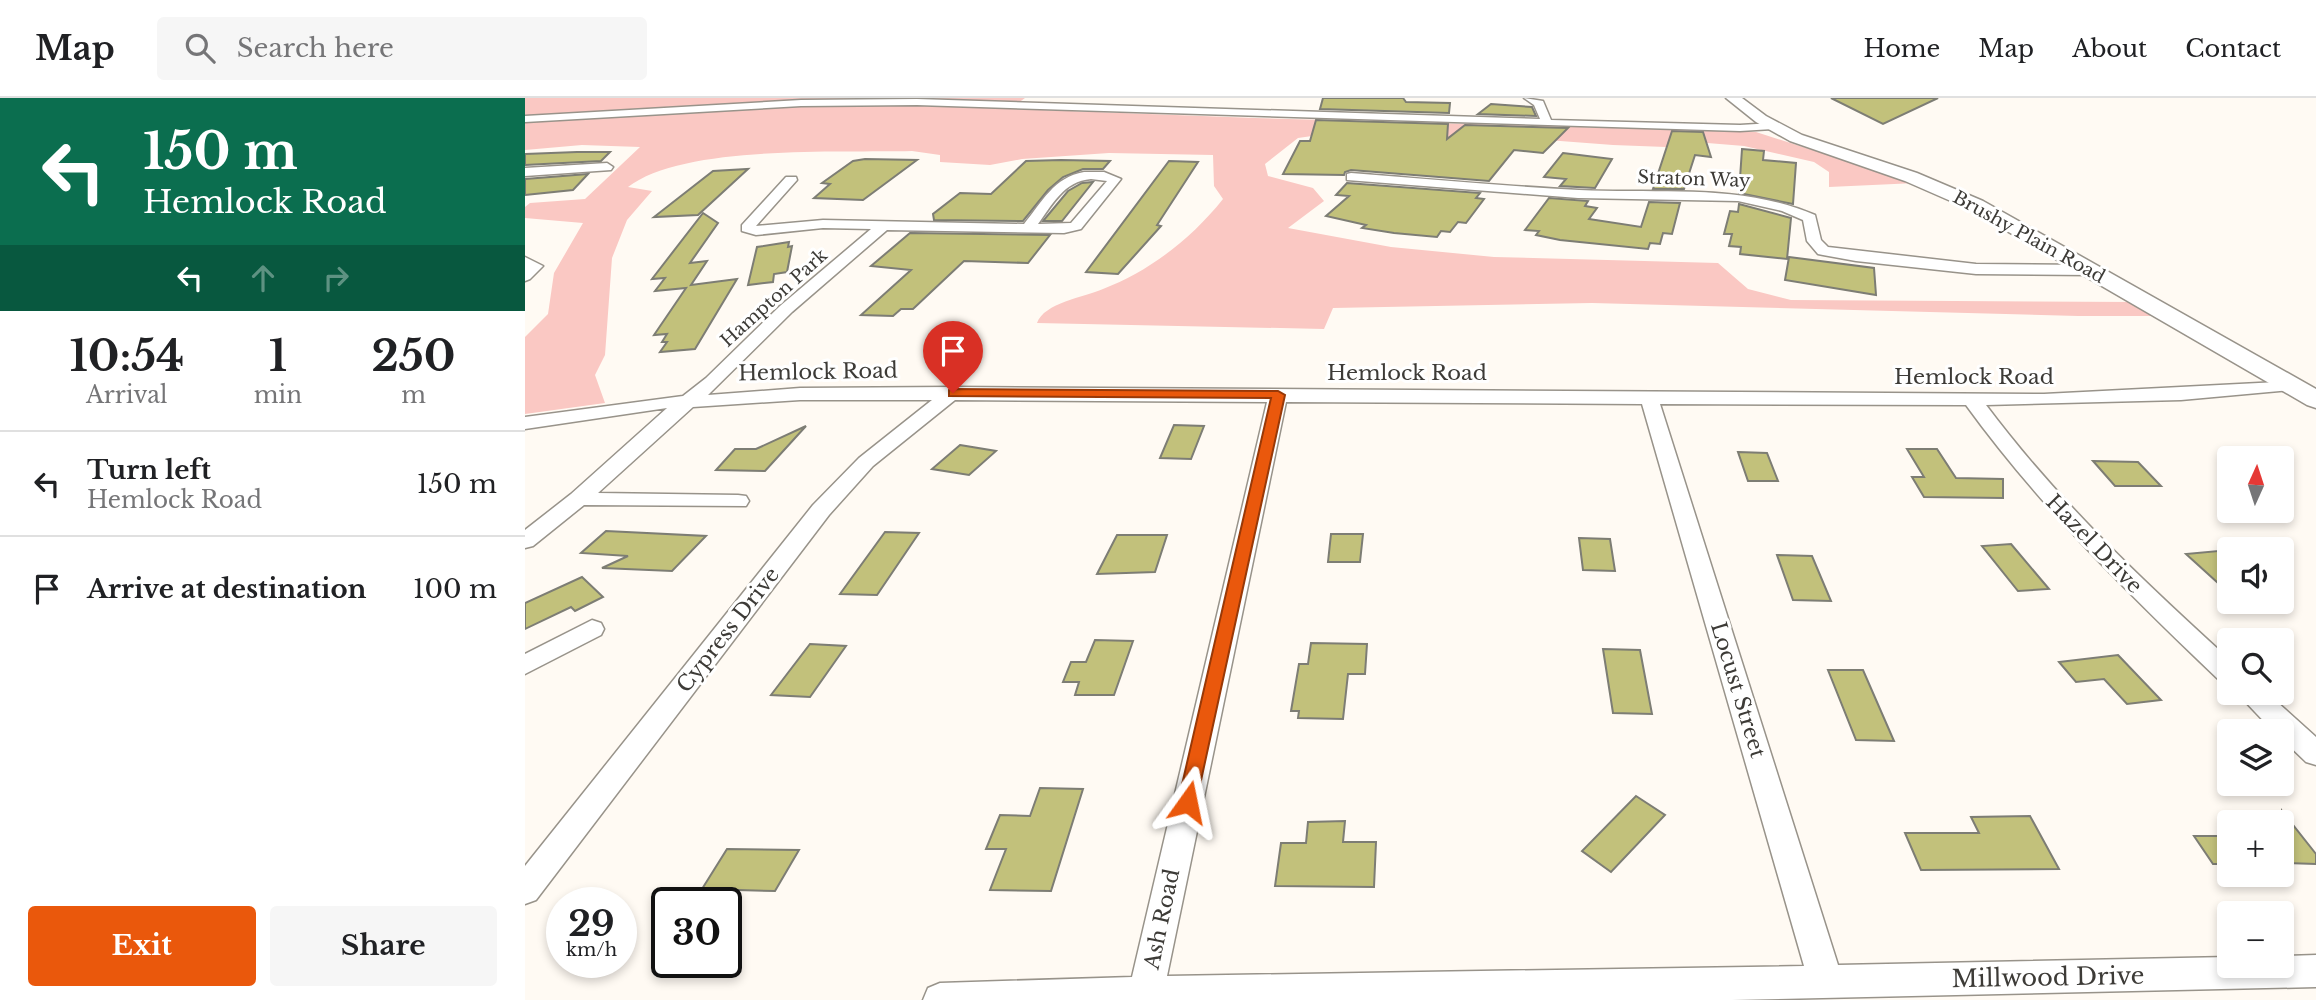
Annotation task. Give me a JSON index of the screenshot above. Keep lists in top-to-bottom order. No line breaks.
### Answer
{"streets":{"main road":["Brushy Plain Road"],"street":["Straton Way","Hampton Park","Hemlock Road","Hazel Drive","Cypress Drive","Locust Street","Ash Road","Millwood Drive"]},"crossings":[["Straton Way","Brushy Plain Road"],["Brushy Plain Road","Hemlock Road"],["Hampton Park","Hemlock Road"],["Hemlock Road","Hazel Drive"],["Hemlock Road","Cypress Drive"],["Hemlock Road","Locust Street"],["Hemlock Road","Ash Road"],["Locust Street","Millwood Drive"],["Ash Road","Millwood Drive"]],"north":"top","page":{"header":"Map","search":"Search here","nav":["Home","Map","About","Contact"],"turn":["150 m","Hemlock Road"],"eta":["10:54","Arrival","1","min","250","m"],"list":[{"name":"Turn left","note":"Hemlock Road","value":"150 m"},{"name":"Arrive at destination","value":"100 m"}],"map_buttons":["+","−"],"speed":"29 km/h","limit":"30","buttons":["Exit","Share"]}}
